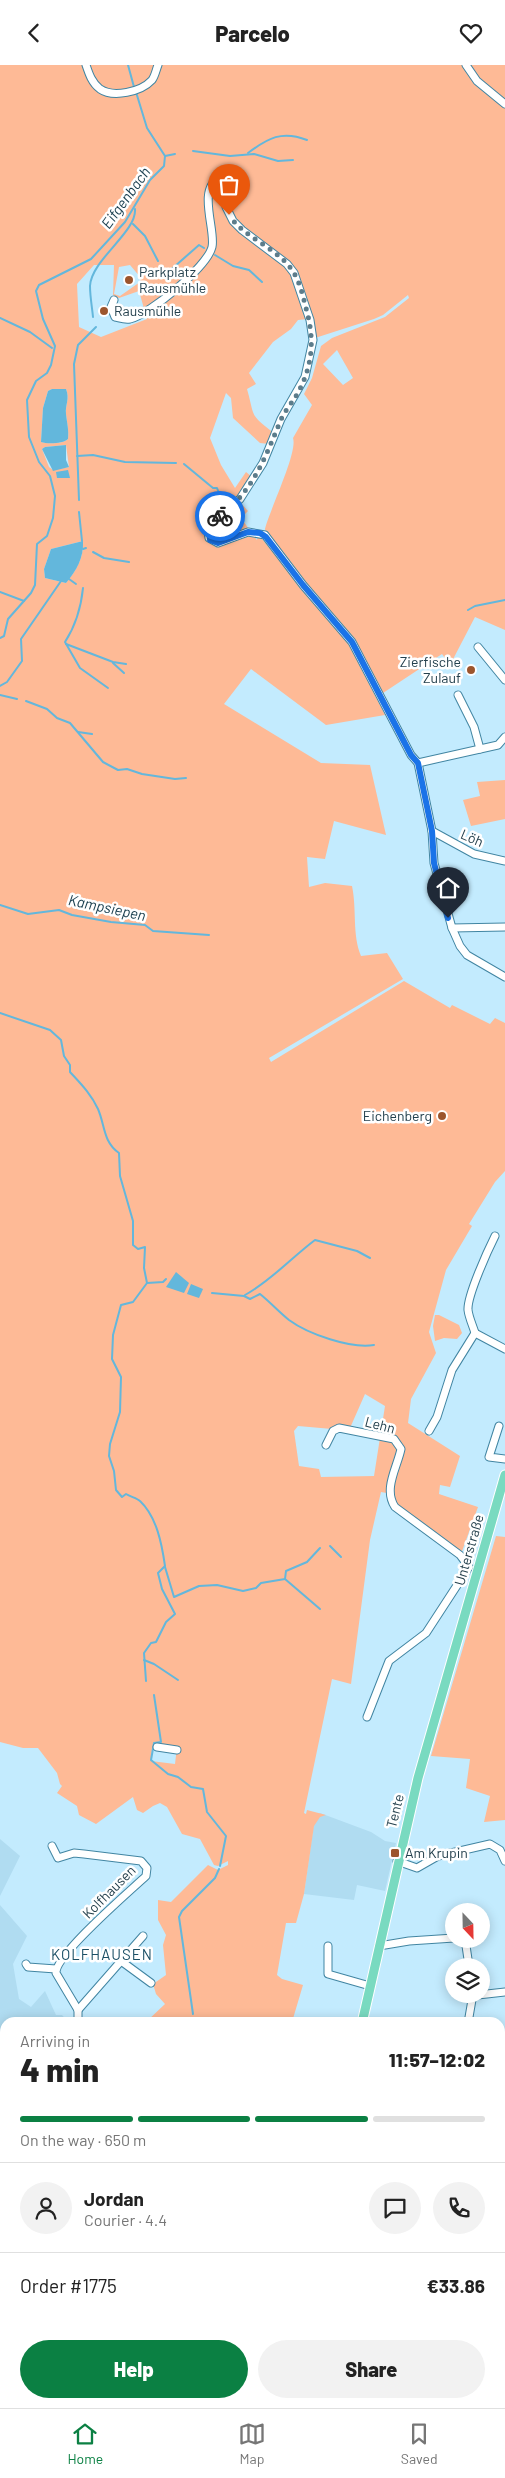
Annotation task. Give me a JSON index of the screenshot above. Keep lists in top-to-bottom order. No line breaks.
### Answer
{"streets":{"main road":["Unterstraße","Tente"],"street":["Löh","Lehn","Kolfhausen"]},"crossings":[["Lehn","Unterstraße"],["Unterstraße","Tente"]],"districts":["KOLFHAUSEN"],"water":["Eifgenbach","Kampsiepen"],"places":{"other":["Parkplatz Rausmühle","Rausmühle","Zierfische Zulauf","Eichenberg"],"transit":["Am Krupin"]},"north":"bottom","page":{"header":"Parcelo","heading":["4 min","Arriving in","11:57–12:02"],"panel":["Jordan","Courier · 4.4","Order #1775","€33.86"],"bar":"On the way · 650 m","buttons":["Help","Share"],"tabs":["Home","Map","Saved"]}}
